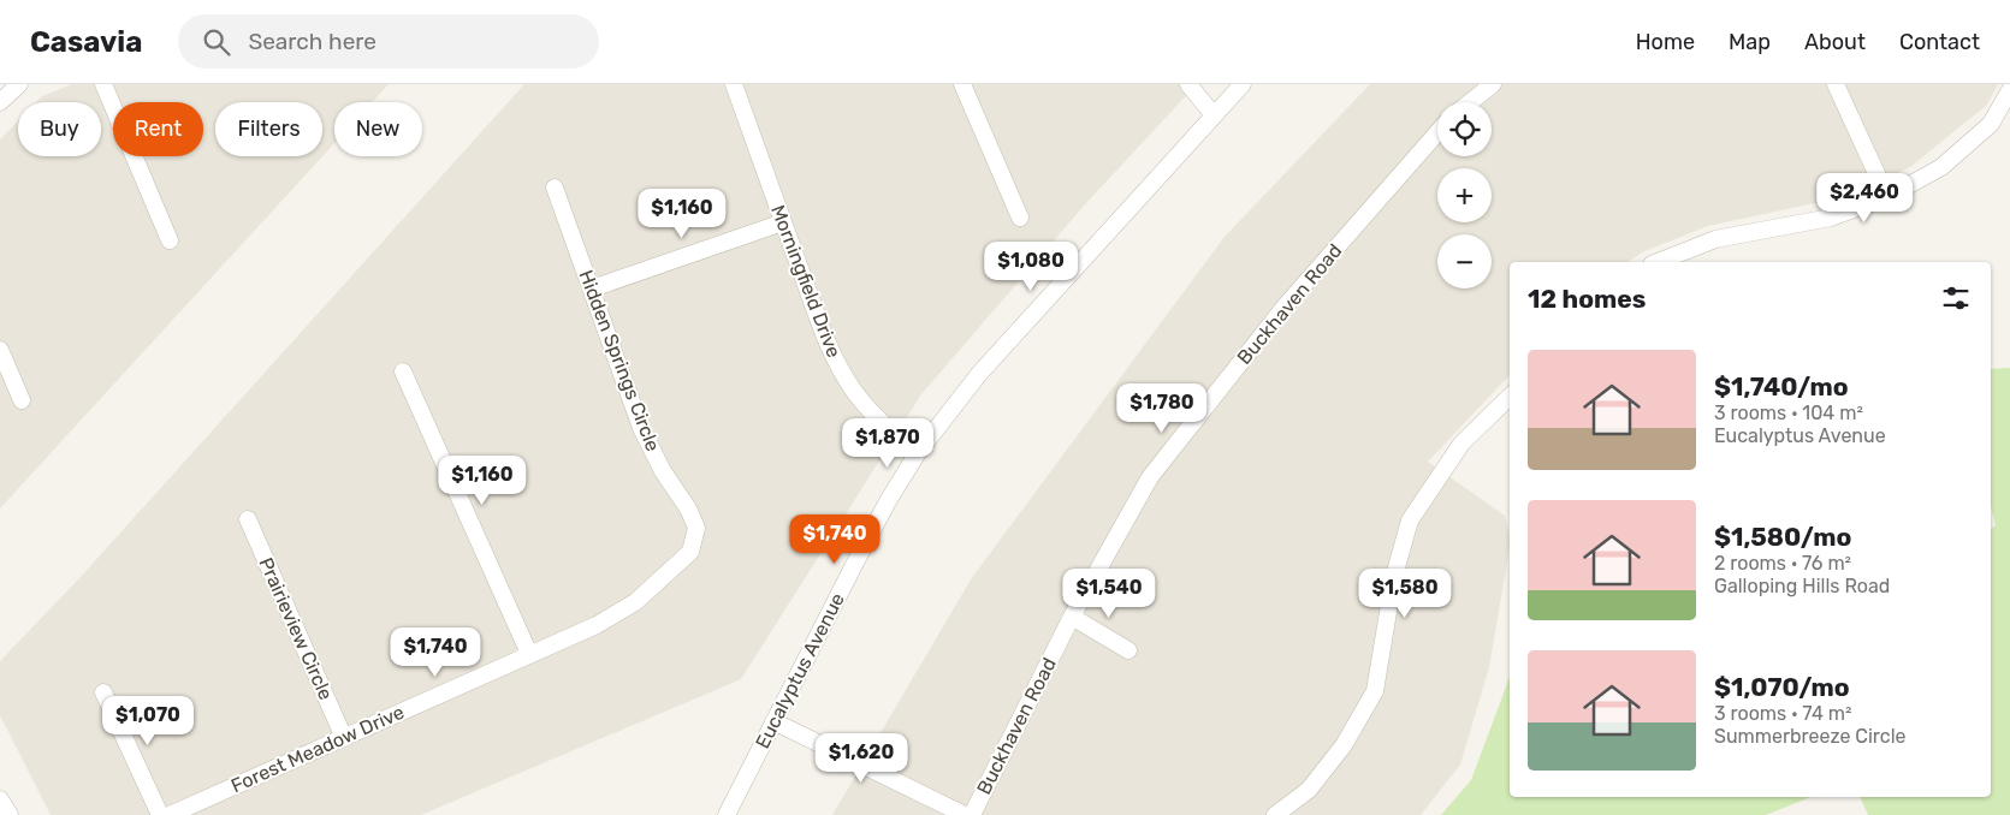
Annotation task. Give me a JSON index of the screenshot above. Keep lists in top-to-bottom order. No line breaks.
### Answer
{"streets":{"street":["Morningfield Drive","Buckhaven Road","Hidden Springs Circle","Prairieview Circle","Eucalyptus Avenue","Forest Meadow Drive"]},"crossings":[["Morningfield Drive","Eucalyptus Avenue"],["Hidden Springs Circle","Forest Meadow Drive"],["Prairieview Circle","Forest Meadow Drive"]],"page":{"header":"Casavia","search":"Search here","nav":["Home","Map","About","Contact"],"map_buttons":["+","−"],"chip":["Buy","Rent","Filters","New"],"price":["$2,460","$1,160","$1,080","$1,780","$1,870","$1,160","$1,740","$1,540","$1,580","$1,740","$1,070","$1,620"],"heading":"12 homes","list":[{"name":"$1,740/mo","note":"3 rooms · 104 m² · Eucalyptus Avenue"},{"name":"$1,580/mo","note":"2 rooms · 76 m² · Galloping Hills Road"},{"name":"$1,070/mo","note":"3 rooms · 74 m² · Summerbreeze Circle"}]}}
